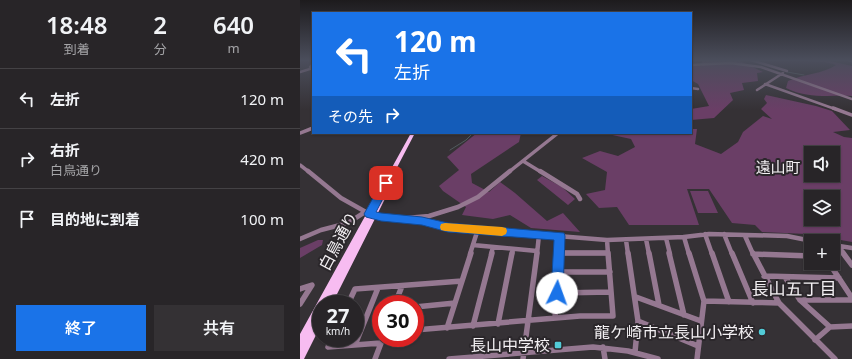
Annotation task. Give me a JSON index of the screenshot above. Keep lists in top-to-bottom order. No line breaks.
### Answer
{"streets":{"main road":["白鳥通り"]},"districts":["遠山町","長山五丁目"],"places":{"other":["龍ケ崎市立長山小学校"],"transit":["長山中学校"]},"page":{"eta":["18:48","到着","2","分","640","m"],"turn":["120 m","左折"],"list":[{"name":"左折","value":"120 m"},{"name":"右折","note":"白鳥通り","value":"420 m"},{"name":"目的地に到着","value":"100 m"}],"then":"その先","map_buttons":"+","speed":"27 km/h","limit":"30","buttons":["終了","共有"]}}
